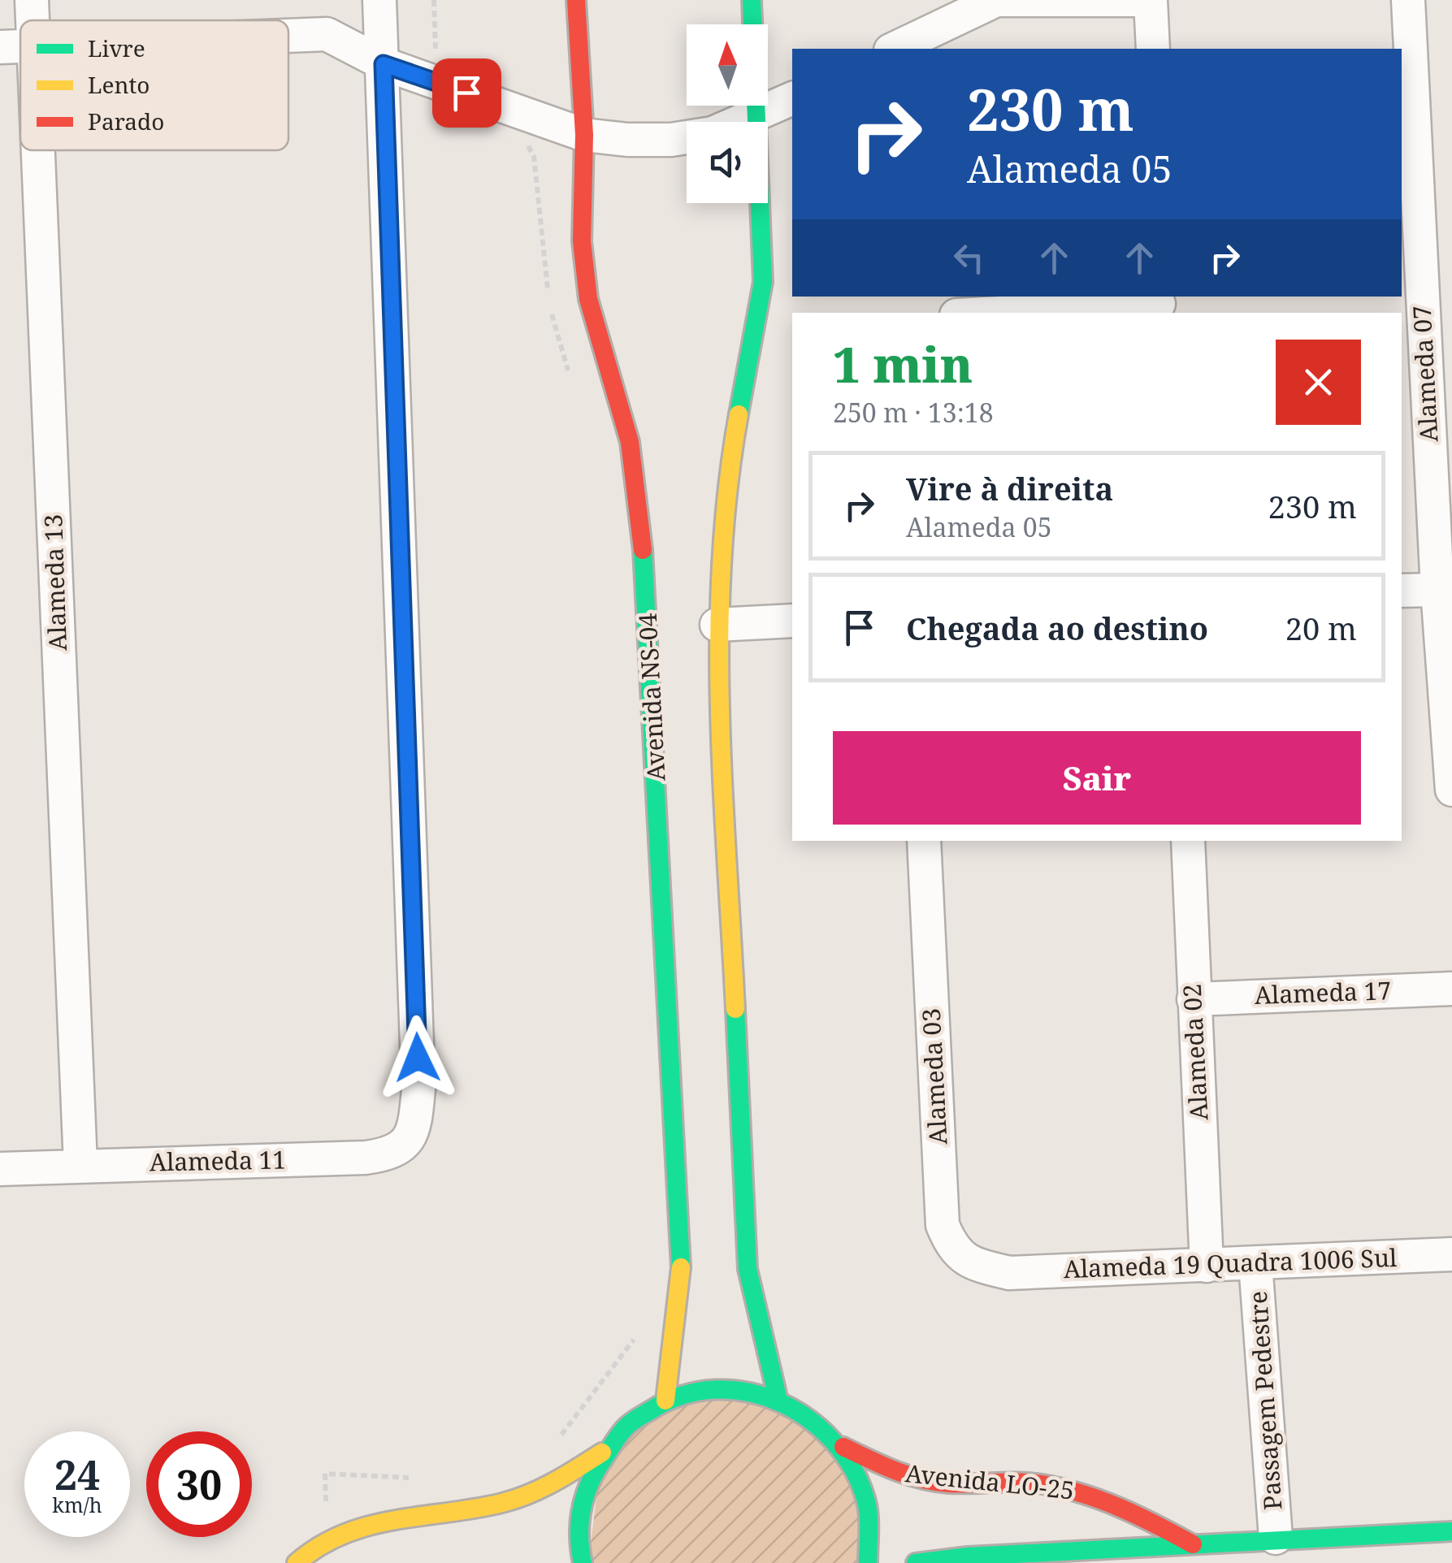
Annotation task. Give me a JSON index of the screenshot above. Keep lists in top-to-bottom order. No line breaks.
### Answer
{"streets":{"street":["Alameda 07","Alameda 13","Avenida NS-04","Alameda 17","Alameda 02","Alameda 03","Alameda 11","Alameda 19 Quadra 1006 Sul","Passagem Pedestre","Avenida LO-25"]},"crossings":[["Alameda 13","Alameda 11"],["Alameda 17","Alameda 02"],["Alameda 02","Alameda 19 Quadra 1006 Sul"],["Alameda 03","Alameda 19 Quadra 1006 Sul"],["Alameda 19 Quadra 1006 Sul","Passagem Pedestre"]],"legend":["Livre","Lento","Parado"],"north":"top","page":{"turn":["230 m","Alameda 05"],"heading":["1 min","250 m · 13:18"],"list":[{"name":"Vire à direita","note":"Alameda 05","value":"230 m"},{"name":"Chegada ao destino","value":"20 m"}],"buttons":"Sair","speed":"24 km/h","limit":"30"}}
